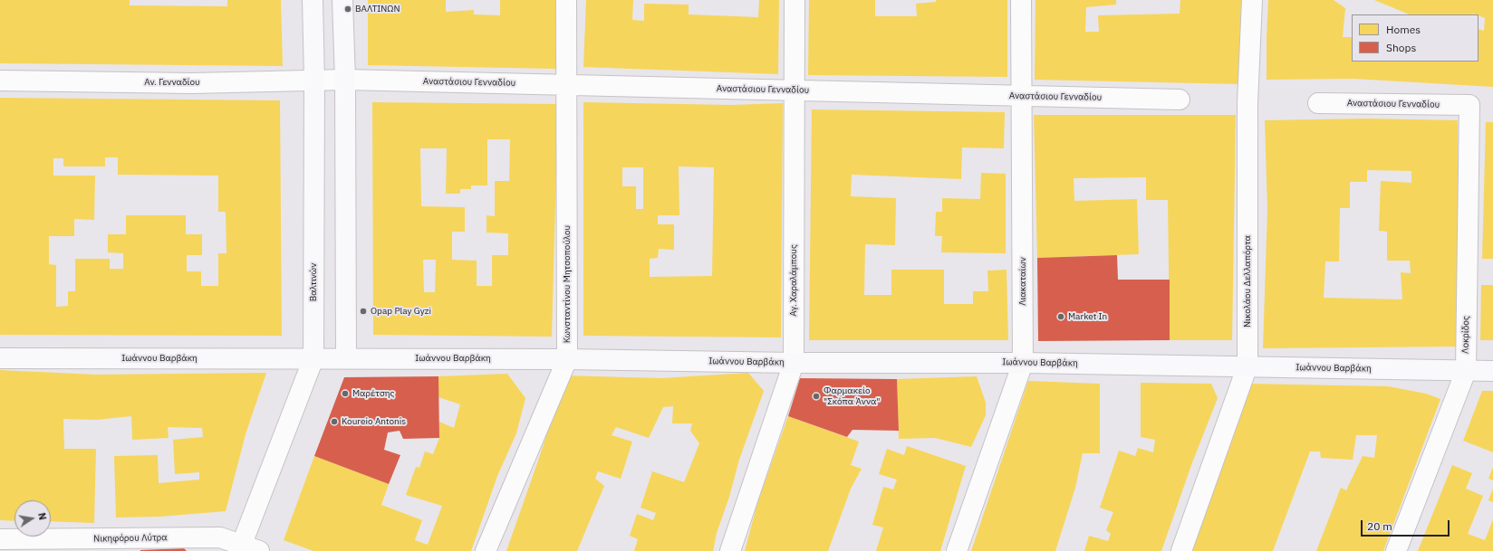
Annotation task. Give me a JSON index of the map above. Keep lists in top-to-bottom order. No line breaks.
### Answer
{"streets":{"street":["Αν. Γενναδίου","Αναστάσιου Γενναδίου","Αγ. Χαραλάμπους","Λιακαταίων","Νικολάου Δελλαπόρτα","Βαλτινών","Κωνσταντίνου Μητσοπούλου","Λοκρίδος","Ιωάννου Βαρβάκη","Νικηφόρου Λύτρα"]},"crossings":[["Αν. Γενναδίου","Αναστάσιου Γενναδίου"],["Αν. Γενναδίου","Βαλτινών"],["Αναστάσιου Γενναδίου","Αγ. Χαραλάμπους"],["Αναστάσιου Γενναδίου","Λιακαταίων"],["Αναστάσιου Γενναδίου","Κωνσταντίνου Μητσοπούλου"],["Αναστάσιου Γενναδίου","Λοκρίδος"],["Αγ. Χαραλάμπους","Ιωάννου Βαρβάκη"],["Λιακαταίων","Ιωάννου Βαρβάκη"],["Νικολάου Δελλαπόρτα","Ιωάννου Βαρβάκη"],["Βαλτινών","Ιωάννου Βαρβάκη"],["Βαλτινών","Νικηφόρου Λύτρα"],["Κωνσταντίνου Μητσοπούλου","Ιωάννου Βαρβάκη"],["Λοκρίδος","Ιωάννου Βαρβάκη"]],"places":["ΒΑΛΤΙΝΩΝ","Opap Play Gyzi","Market In","Μαρέτσης","Φαρμακείο \"Σκόπα Άννα\"","Koureio Antonis"],"legend":["Homes","Shops"],"scale_bar":"20 m","north":"right"}
